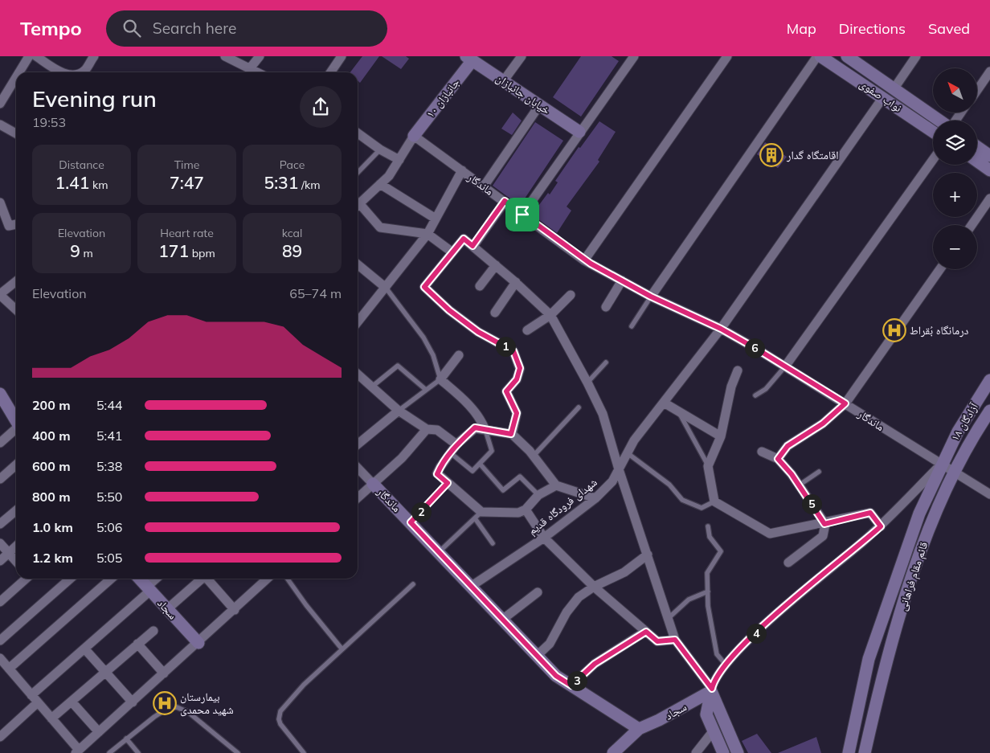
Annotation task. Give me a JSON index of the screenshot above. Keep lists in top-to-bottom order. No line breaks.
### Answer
{"streets":{"street":["خیابان جانبازان","نواب صفوی","جانبازان ۱۰","ماندگار","آزادگان ۱۸","شهدای فرودگاه قدیم","قائم مقام فراهانی","سجاد"]},"crossings":[["خیابان جانبازان","جانبازان ۱۰"],["نواب صفوی","شهدای فرودگاه قدیم"],["جانبازان ۱۰","ماندگار"],["ماندگار","آزادگان ۱۸"],["ماندگار","شهدای فرودگاه قدیم"],["ماندگار","قائم مقام فراهانی"],["ماندگار","سجاد"],["آزادگان ۱۸","قائم مقام فراهانی"]],"places":{"building":["اقامتگاه گدار"],"hospital":["درمانگاه بُقراط","بیمارستان شهید محمدی"]},"north":"top left","page":{"header":"Tempo","search":"Search here","nav":["Map","Directions","Saved"],"map_buttons":["+","−"],"heading":["Evening run","19:53"],"stats":[["Distance","1.41 km"],["Time","7:47"],["Pace","5:31 /km"],["Elevation","9 m"],["Heart rate","171 bpm"],["kcal","89"]],"chart":["Elevation","65–74 m"],"pins":["1","6","5","2","4","3"],"list":[{"name":"200 m","note":"5:44"},{"name":"400 m","note":"5:41"},{"name":"600 m","note":"5:38"},{"name":"800 m","note":"5:50"},{"name":"1.0 km","note":"5:06"},{"name":"1.2 km","note":"5:05"}]}}
